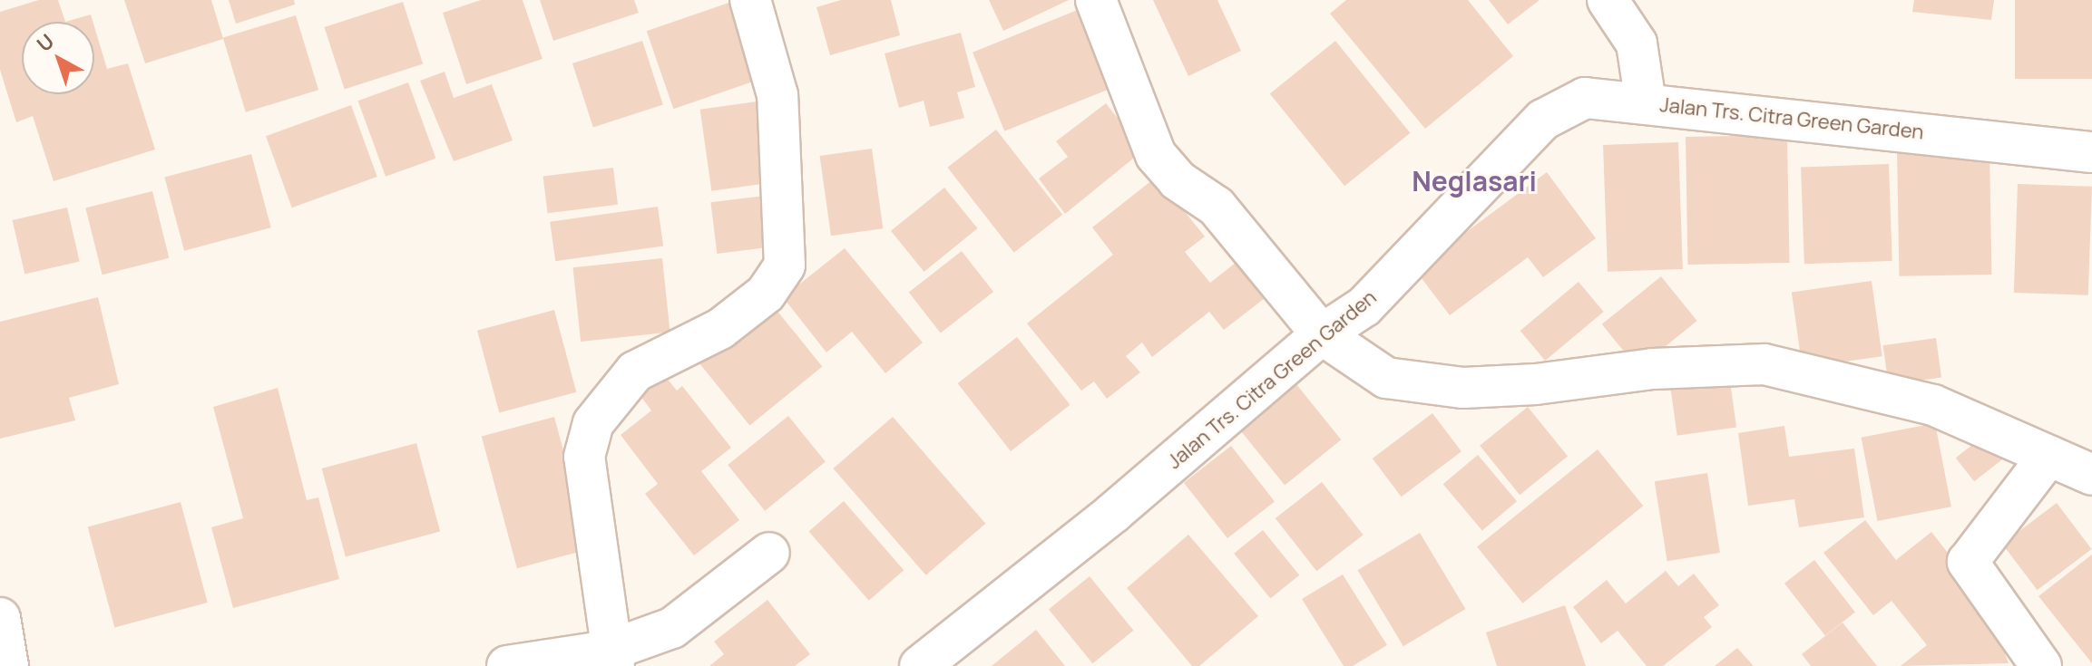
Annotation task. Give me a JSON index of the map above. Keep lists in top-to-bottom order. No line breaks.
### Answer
{"streets":{"street":["Jalan Trs. Citra Green Garden"]},"districts":["Neglasari"],"north":"top left"}
